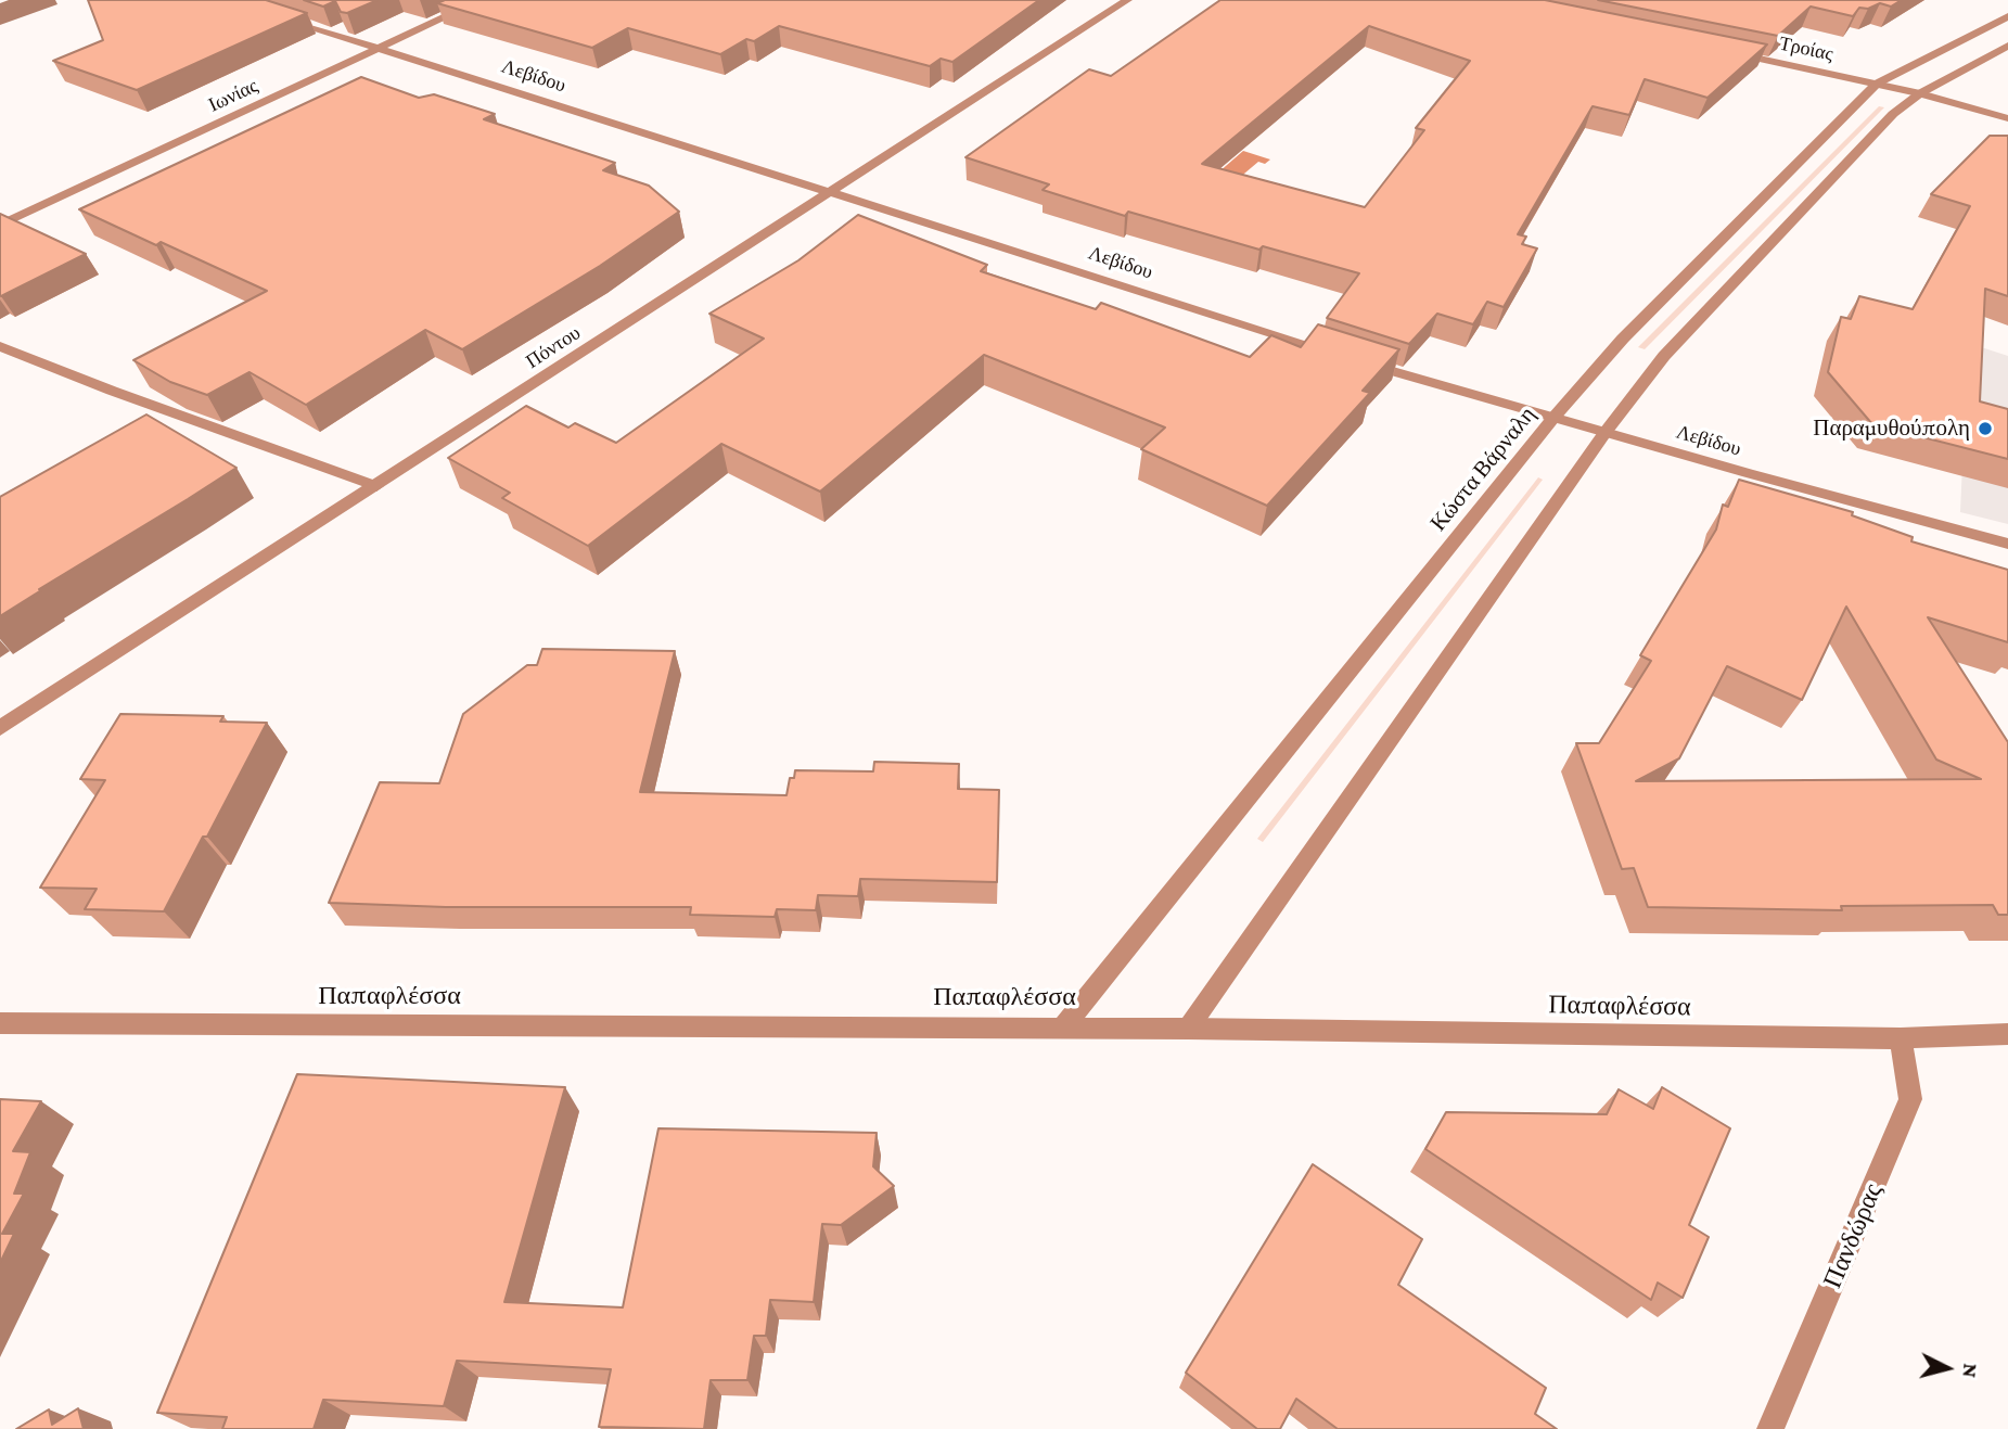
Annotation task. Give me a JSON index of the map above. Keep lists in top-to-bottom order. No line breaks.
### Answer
{"streets":{"street":["Τροίας","Λεβίδου","Ιωνίας","Πόντου","Κώστα Βάρναλη","Παπαφλέσσα","Πανδώρας"]},"crossings":[["Τροίας","Κώστα Βάρναλη"],["Λεβίδου","Ιωνίας"],["Λεβίδου","Πόντου"],["Λεβίδου","Κώστα Βάρναλη"],["Κώστα Βάρναλη","Παπαφλέσσα"],["Παπαφλέσσα","Πανδώρας"]],"places":["Παραμυθούπολη"],"north":"right"}
